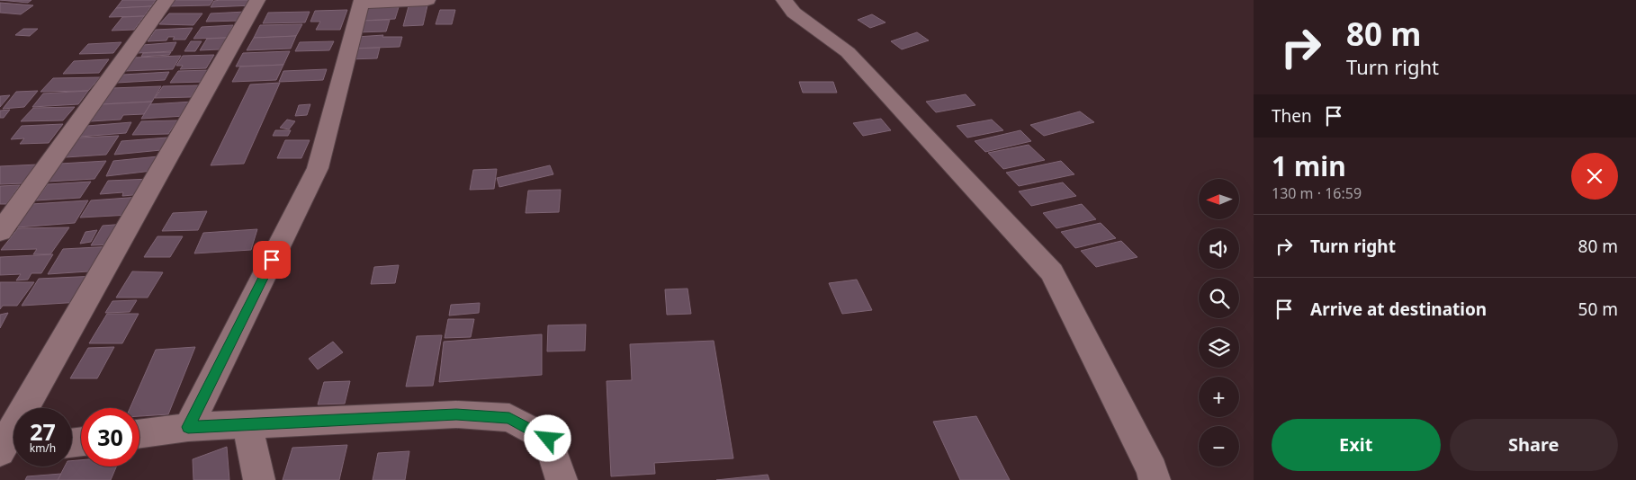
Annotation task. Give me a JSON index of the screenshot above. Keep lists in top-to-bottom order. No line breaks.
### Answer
{"north":"left","page":{"turn":["80 m","Turn right"],"then":"Then","heading":["1 min","130 m · 16:59"],"map_buttons":["+","−"],"list":[{"name":"Turn right","value":"80 m"},{"name":"Arrive at destination","value":"50 m"}],"speed":"27 km/h","limit":"30","buttons":["Exit","Share"]}}
